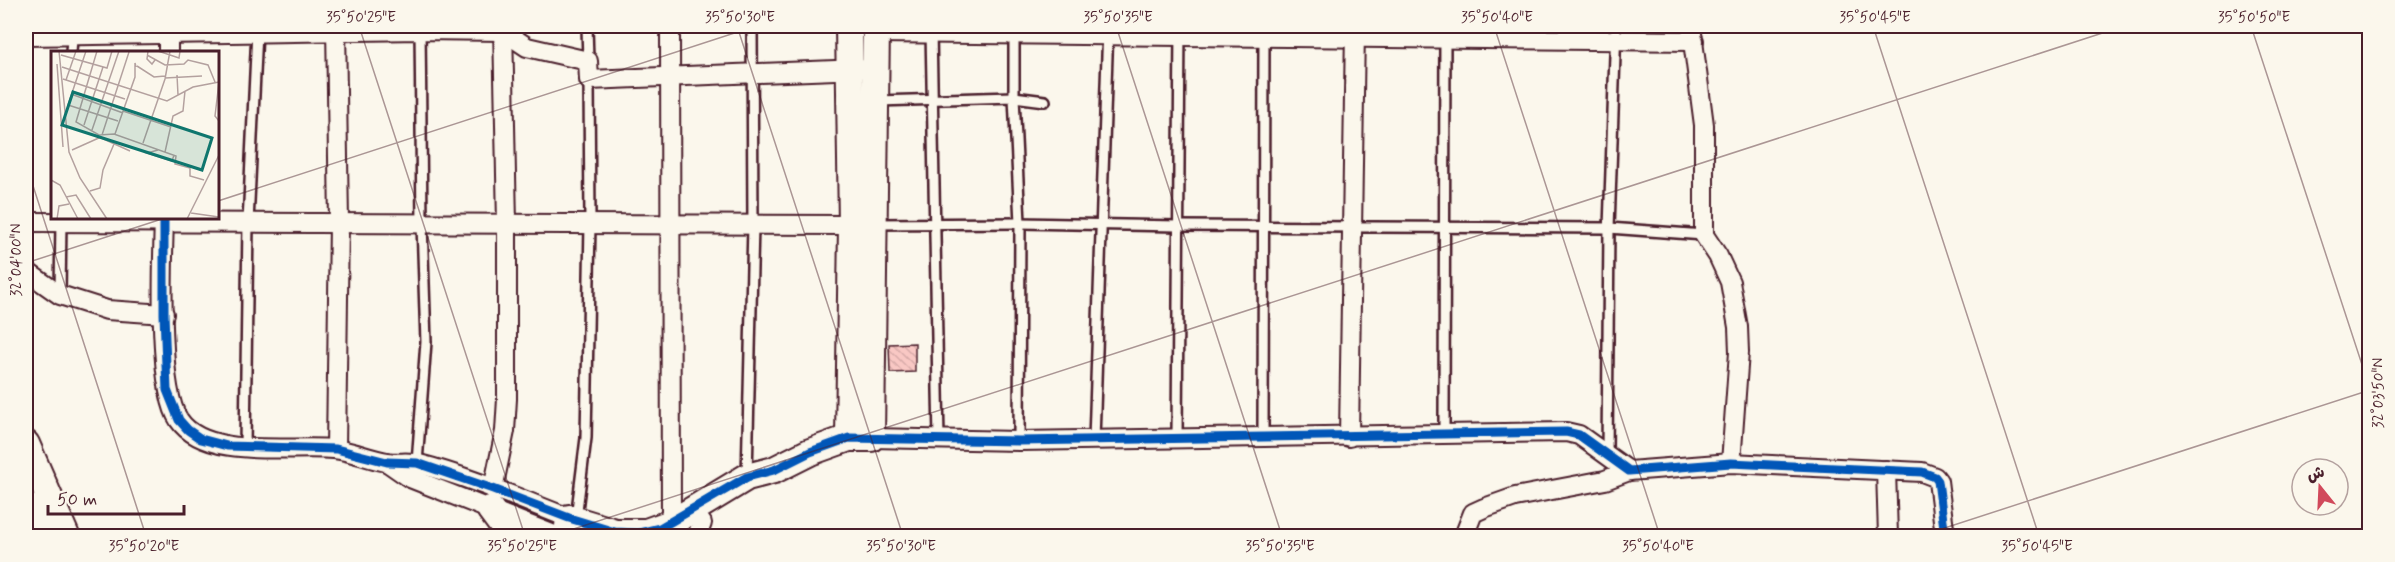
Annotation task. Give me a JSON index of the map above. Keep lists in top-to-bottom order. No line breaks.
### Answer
{"scale_bar":"50 m","north":"top","coordinates":["35°50'25\"E","35°50'30\"E","35°50'35\"E","35°50'40\"E","35°50'45\"E","35°50'50\"E","32°04'00\"N","32°03'50\"N","35°50'20\"E"]}
